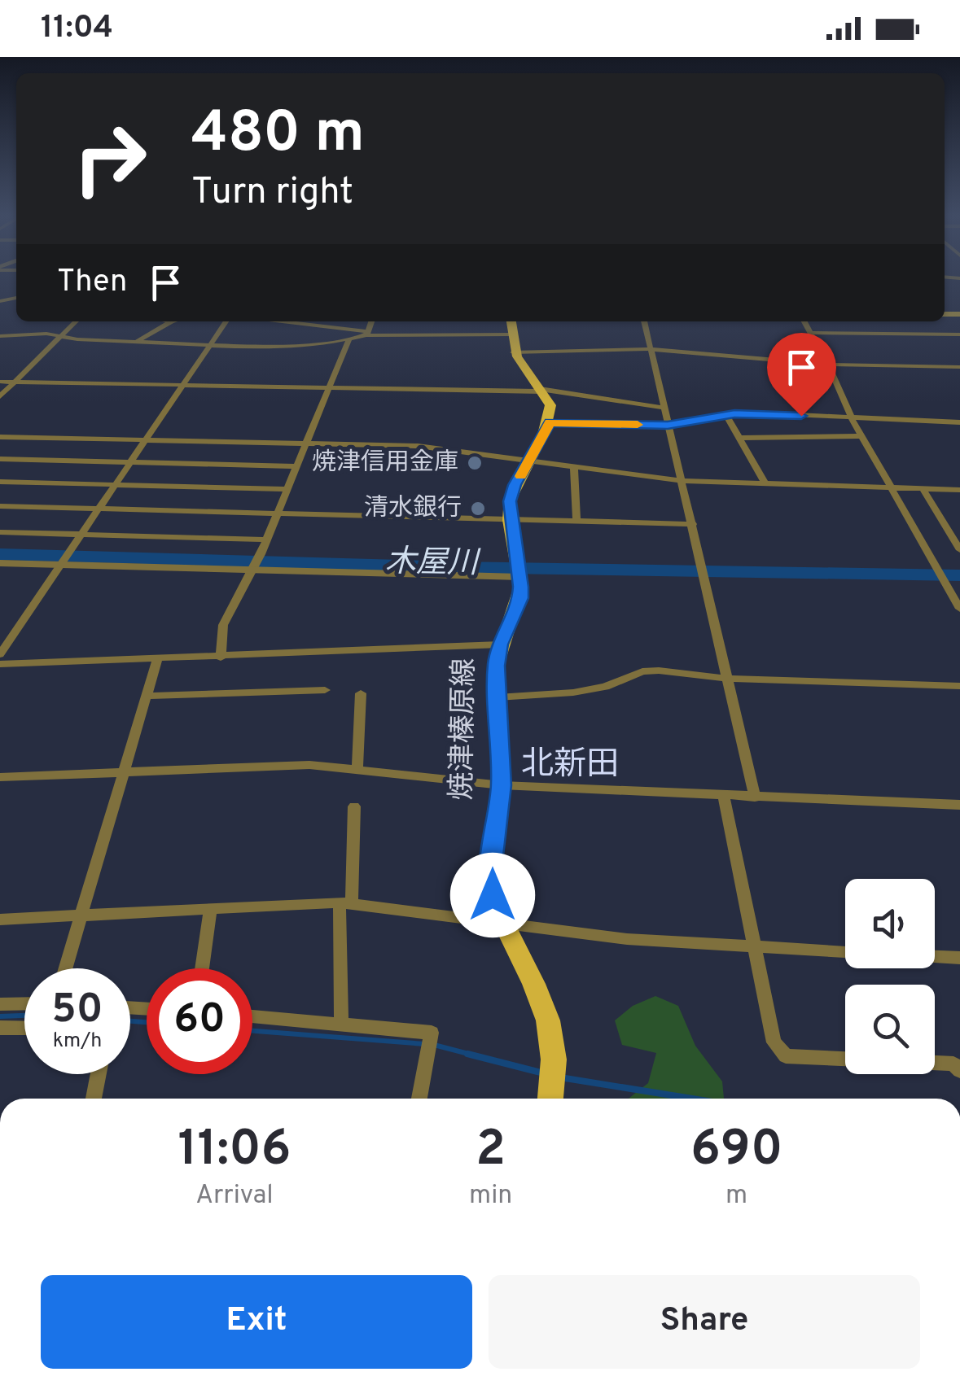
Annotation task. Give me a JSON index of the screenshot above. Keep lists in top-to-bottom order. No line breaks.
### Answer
{"streets":{"main road":["焼津榛原線"]},"districts":["北新田"],"water":["木屋川"],"places":["焼津信用金庫","清水銀行"],"page":{"status":"11:04","turn":["480 m","Turn right"],"then":"Then","speed":"50 km/h","limit":"60","eta":["11:06","Arrival","2","min","690","m"],"buttons":["Exit","Share"]}}
